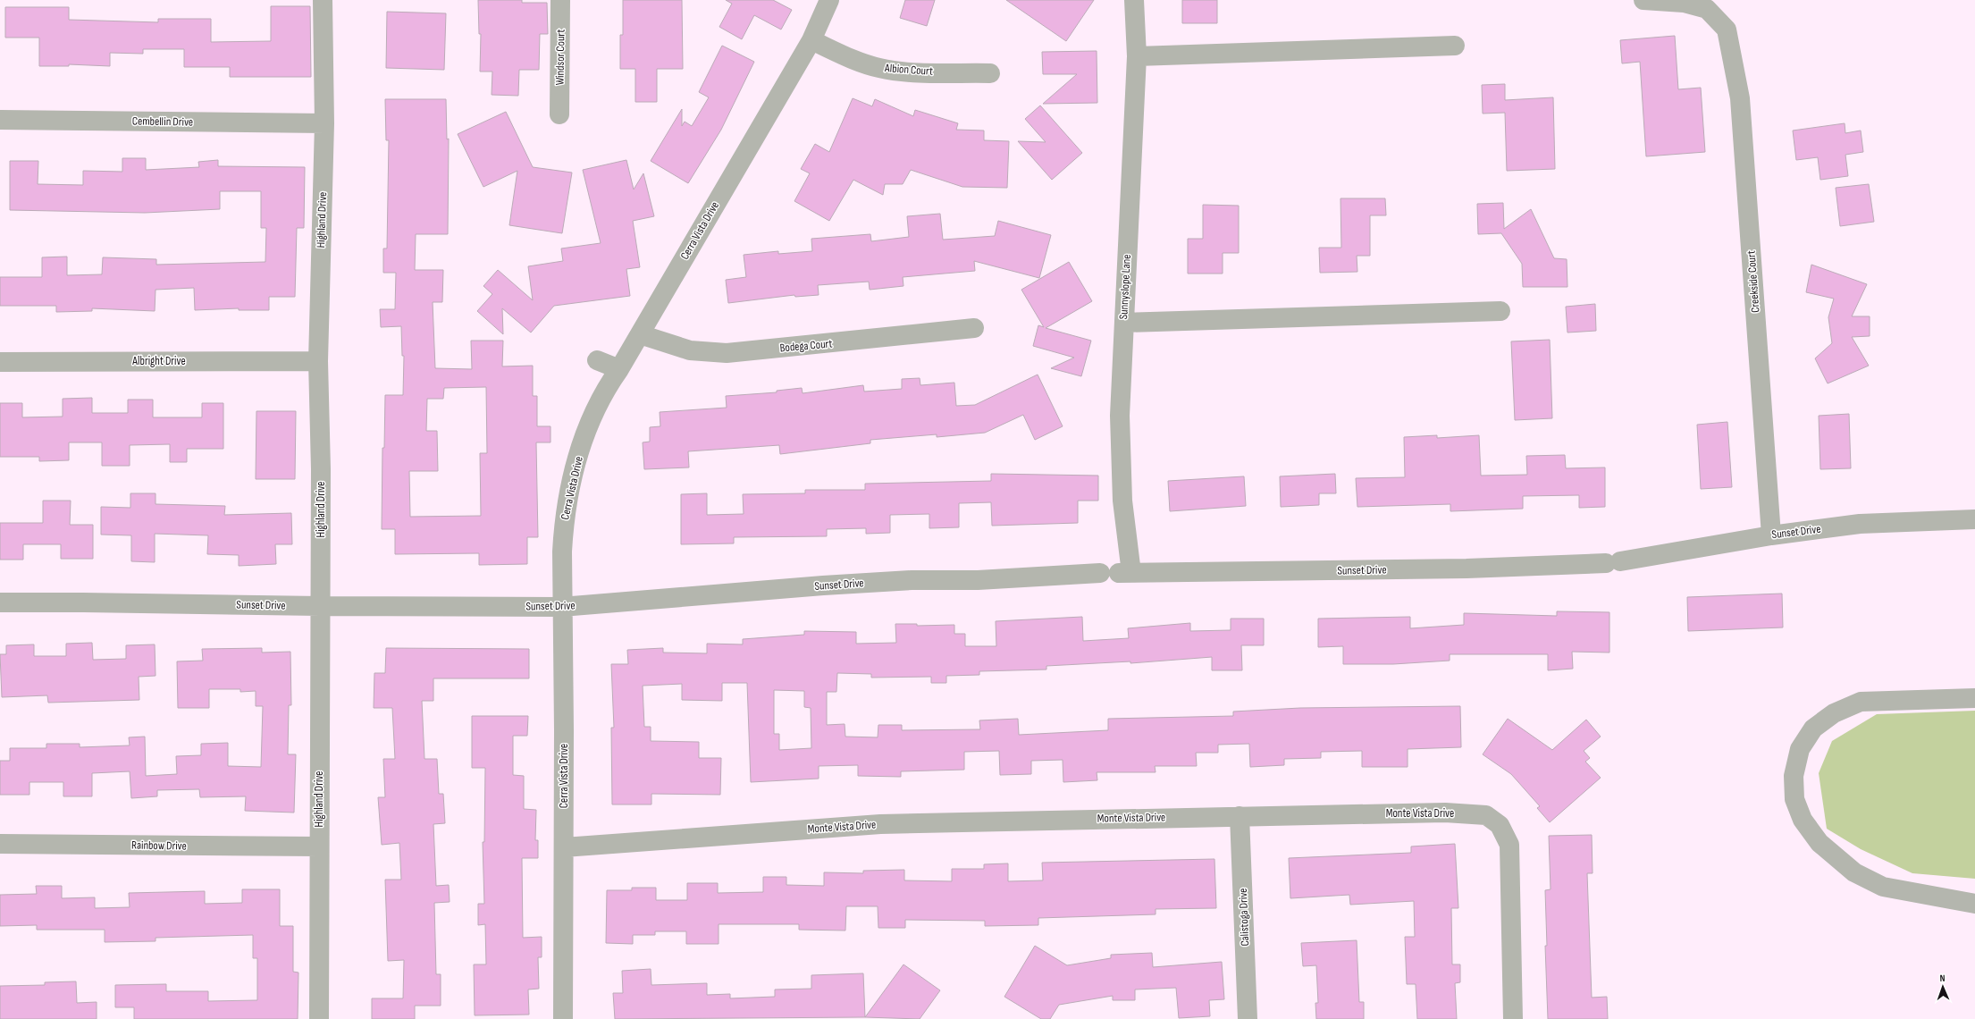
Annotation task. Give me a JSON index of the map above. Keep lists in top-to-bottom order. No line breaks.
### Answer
{"streets":{"street":["Windsor Court","Albion Court","Cembellin Drive","Highland Drive","Cerra Vista Drive","Creekside Court","Sunnyslope Lane","Bodega Court","Albright Drive","Sunset Drive","Monte Vista Drive","Rainbow Drive","Calistoga Drive"]},"crossings":[["Albion Court","Cerra Vista Drive"],["Cembellin Drive","Highland Drive"],["Highland Drive","Albright Drive"],["Highland Drive","Sunset Drive"],["Highland Drive","Rainbow Drive"],["Cerra Vista Drive","Bodega Court"],["Cerra Vista Drive","Sunset Drive"],["Cerra Vista Drive","Monte Vista Drive"],["Creekside Court","Sunset Drive"],["Sunnyslope Lane","Sunset Drive"],["Monte Vista Drive","Calistoga Drive"]],"north":"top"}
